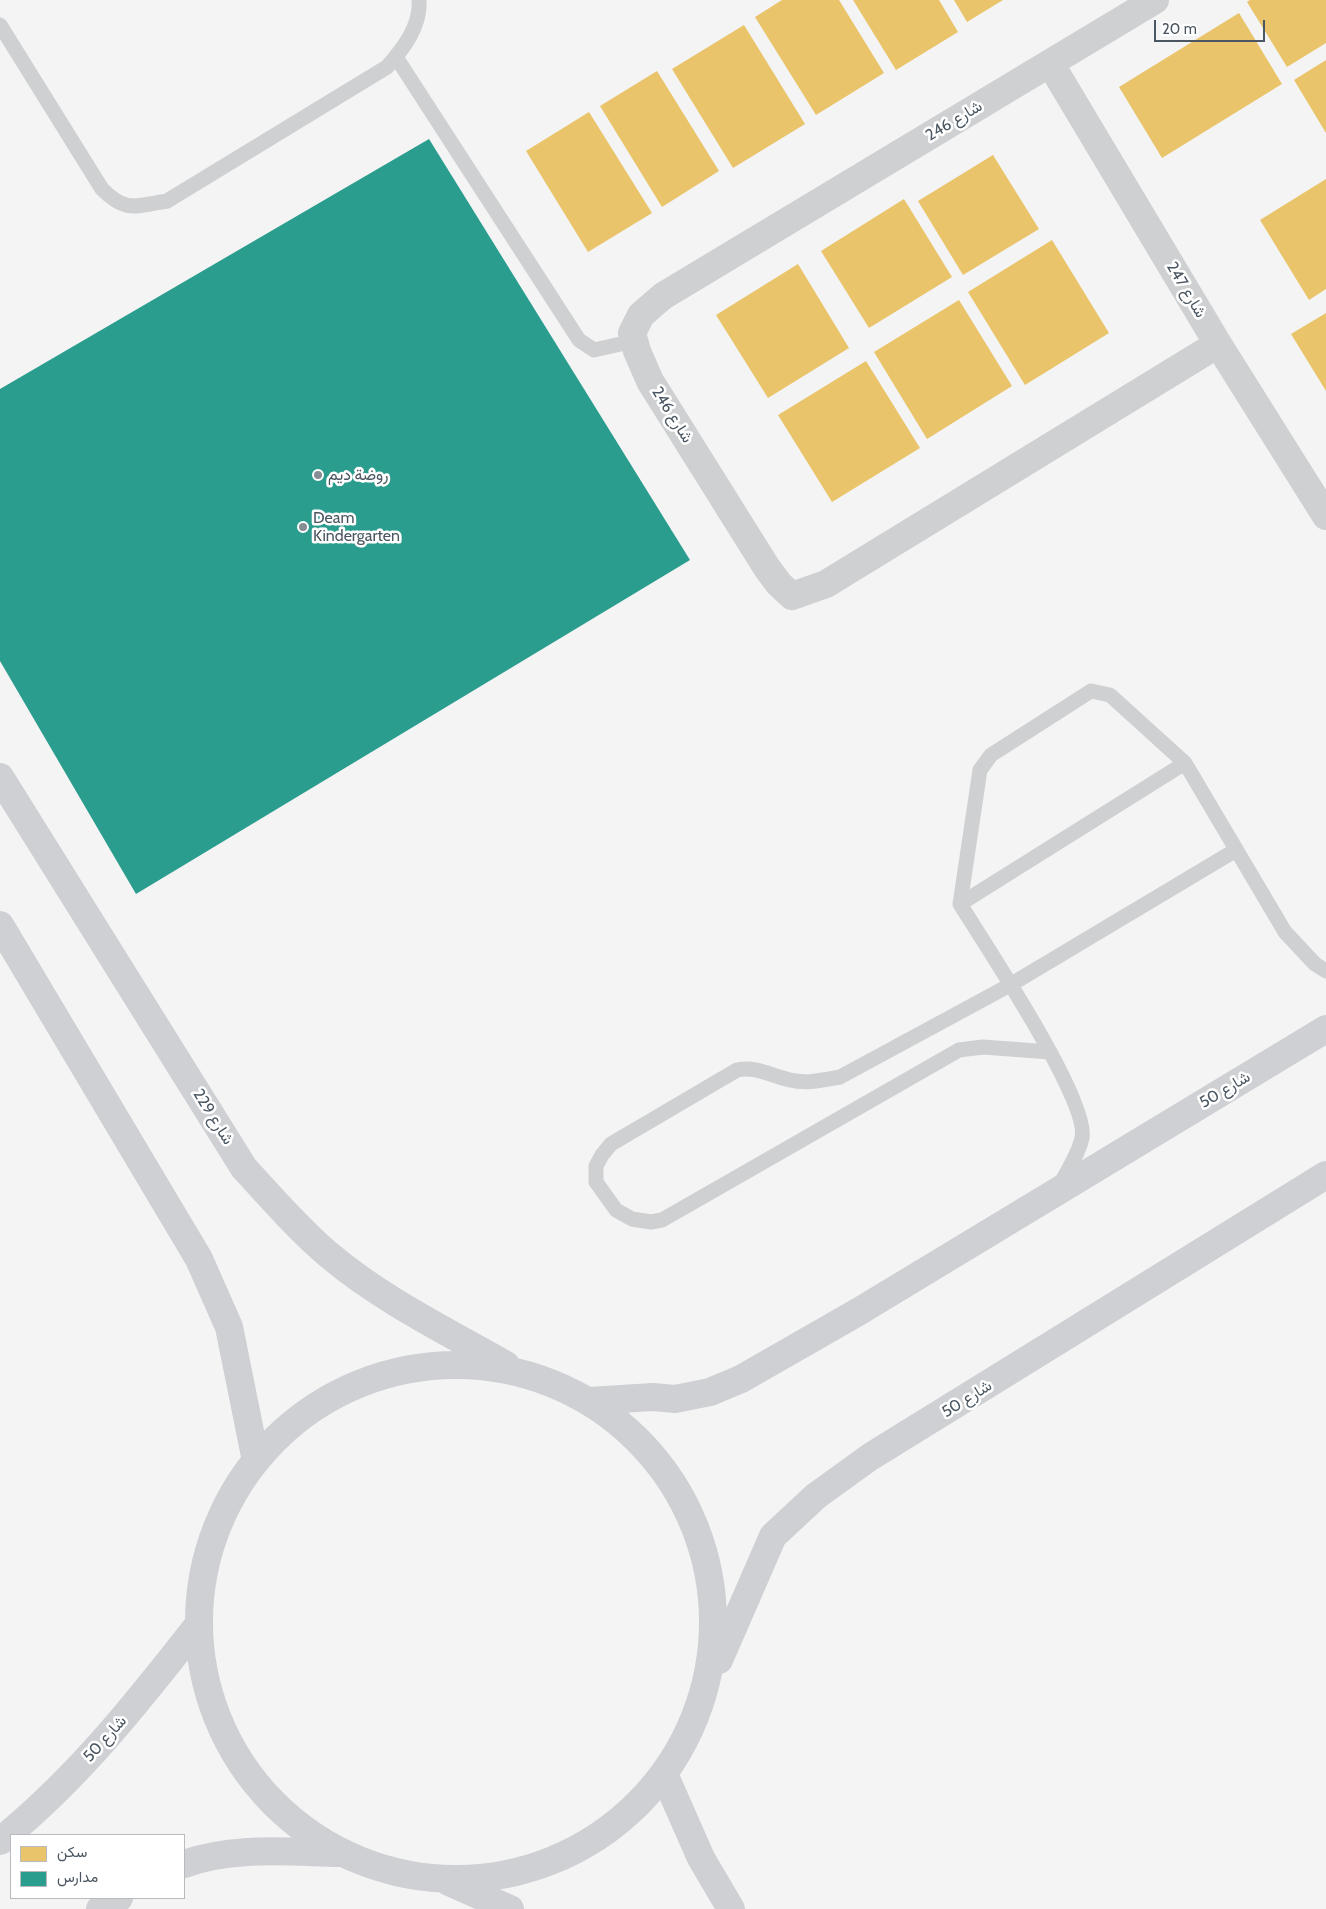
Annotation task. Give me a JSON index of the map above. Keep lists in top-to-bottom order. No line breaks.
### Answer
{"streets":{"main road":["شارع 50","شارع 229"],"street":["شارع 246","شارع 247"]},"crossings":[["شارع 246","شارع 247"]],"places":["روضة ديم","Deam Kindergarten"],"legend":["سكن","مدارس"],"scale_bar":"20 m"}
